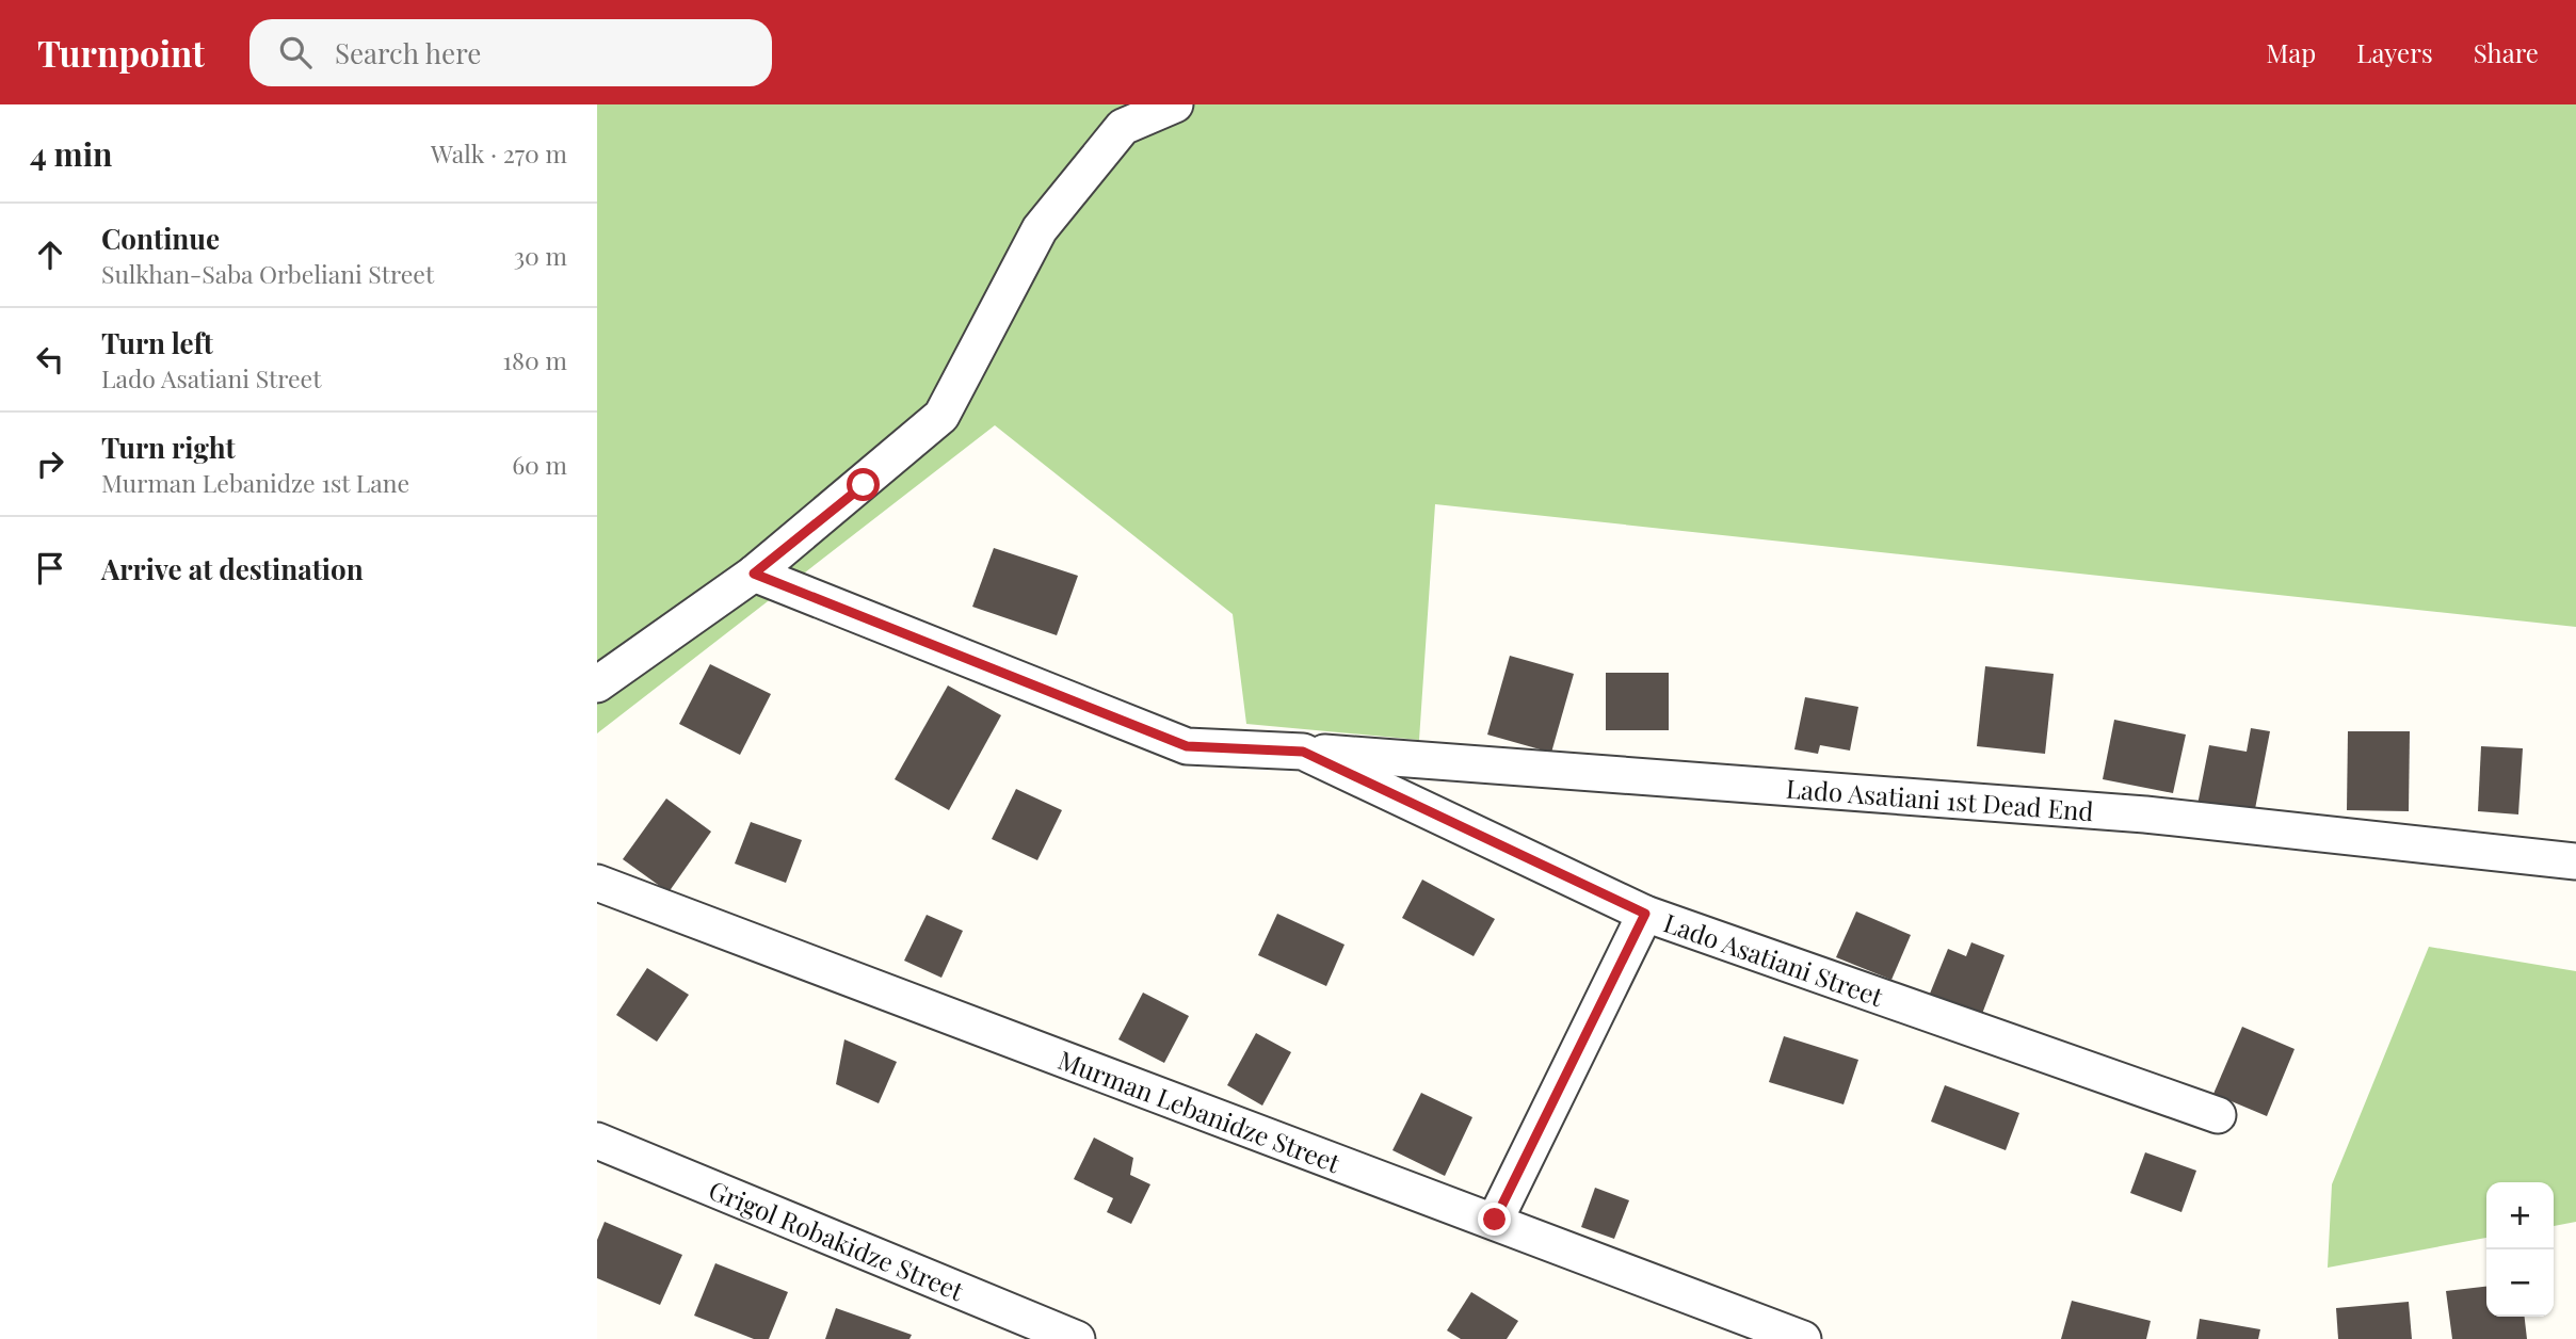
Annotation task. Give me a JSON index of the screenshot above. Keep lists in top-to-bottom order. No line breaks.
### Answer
{"streets":{"street":["Lado Asatiani 1st Dead End","Lado Asatiani Street","Murman Lebanidze Street","Grigol Robakidze Street"]},"crossings":[["Lado Asatiani 1st Dead End","Lado Asatiani Street"]],"page":{"header":"Turnpoint","search":"Search here","nav":["Map","Layers","Share"],"heading":["4 min","Walk · 270 m"],"list":[["Continue","Sulkhan-Saba Orbeliani Street","30 m"],["Turn left","Lado Asatiani Street","180 m"],["Turn right","Murman Lebanidze 1st Lane","60 m"],"Arrive at destination"],"map_buttons":["+","−"]}}
